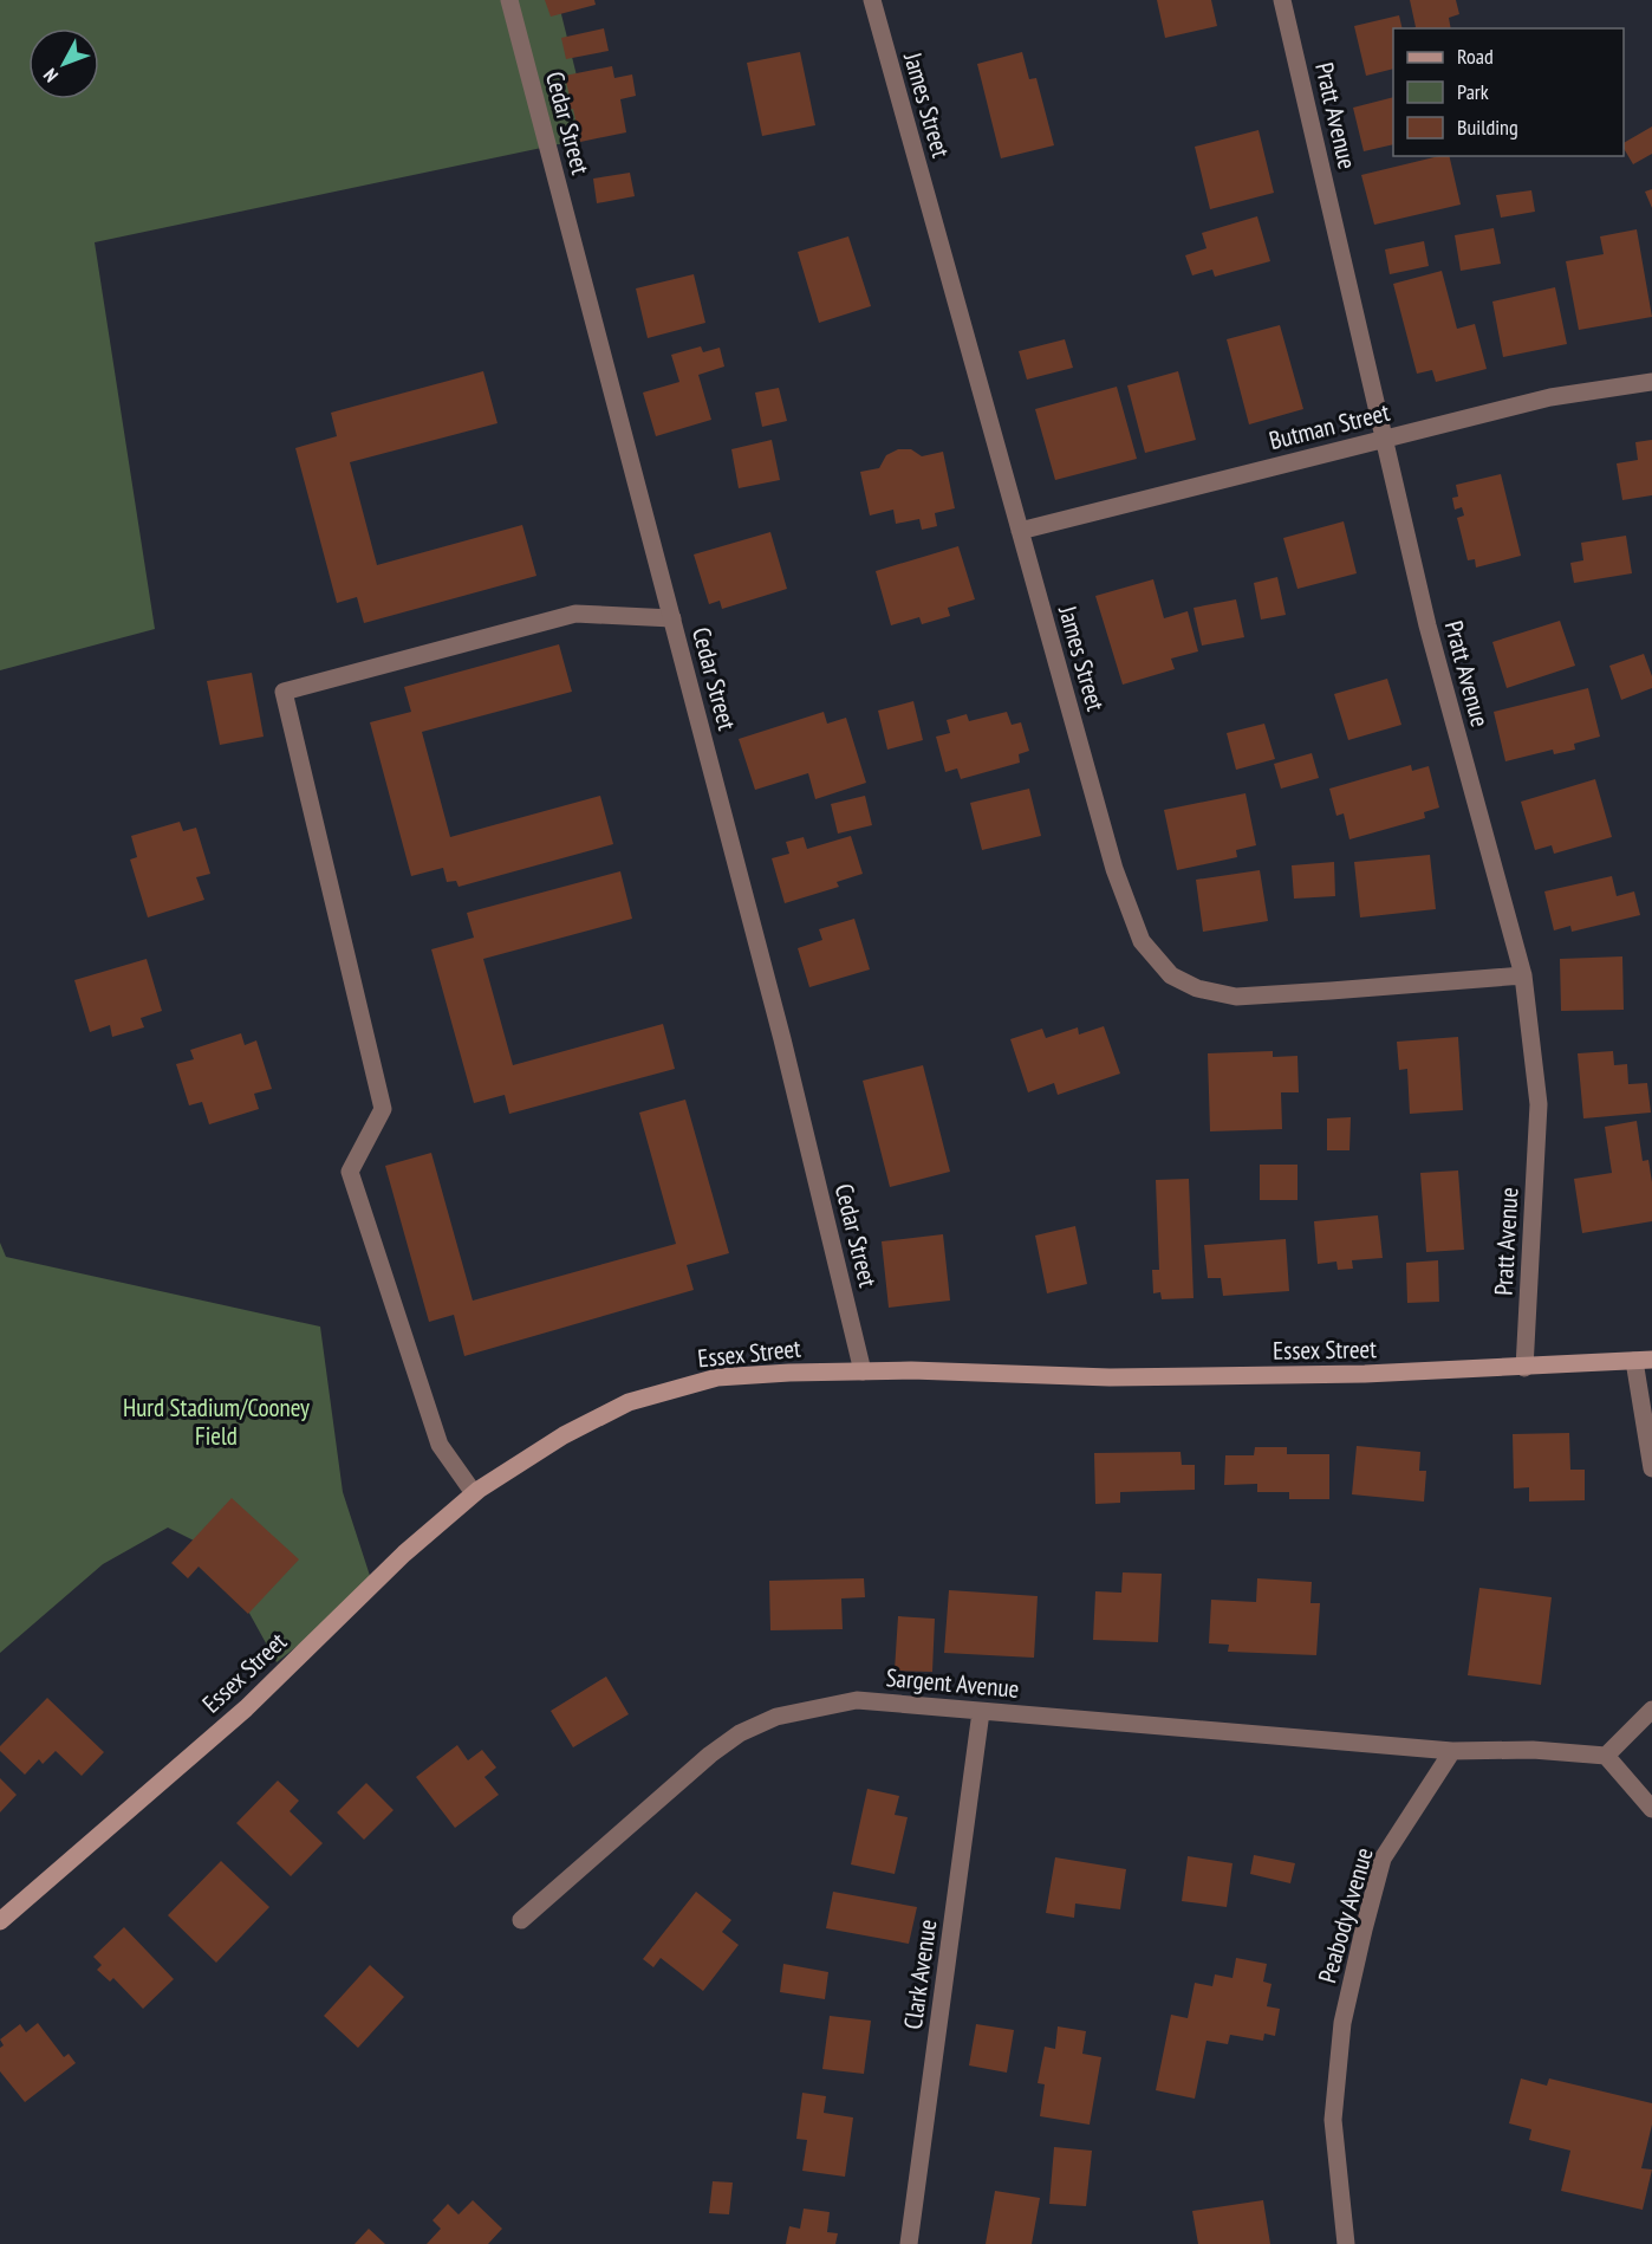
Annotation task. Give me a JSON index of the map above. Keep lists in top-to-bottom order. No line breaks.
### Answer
{"streets":{"main road":["Essex Street"],"street":["James Street","Pratt Avenue","Cedar Street","Butman Street","Sargent Avenue","Peabody Avenue","Clark Avenue"]},"crossings":[["James Street","Pratt Avenue"],["James Street","Butman Street"],["Pratt Avenue","Butman Street"],["Pratt Avenue","Essex Street"],["Cedar Street","Essex Street"],["Sargent Avenue","Peabody Avenue"],["Sargent Avenue","Clark Avenue"]],"parks":["Hurd Stadium/Cooney Field"],"legend":["Road","Park","Building"],"north":"bottom left"}
